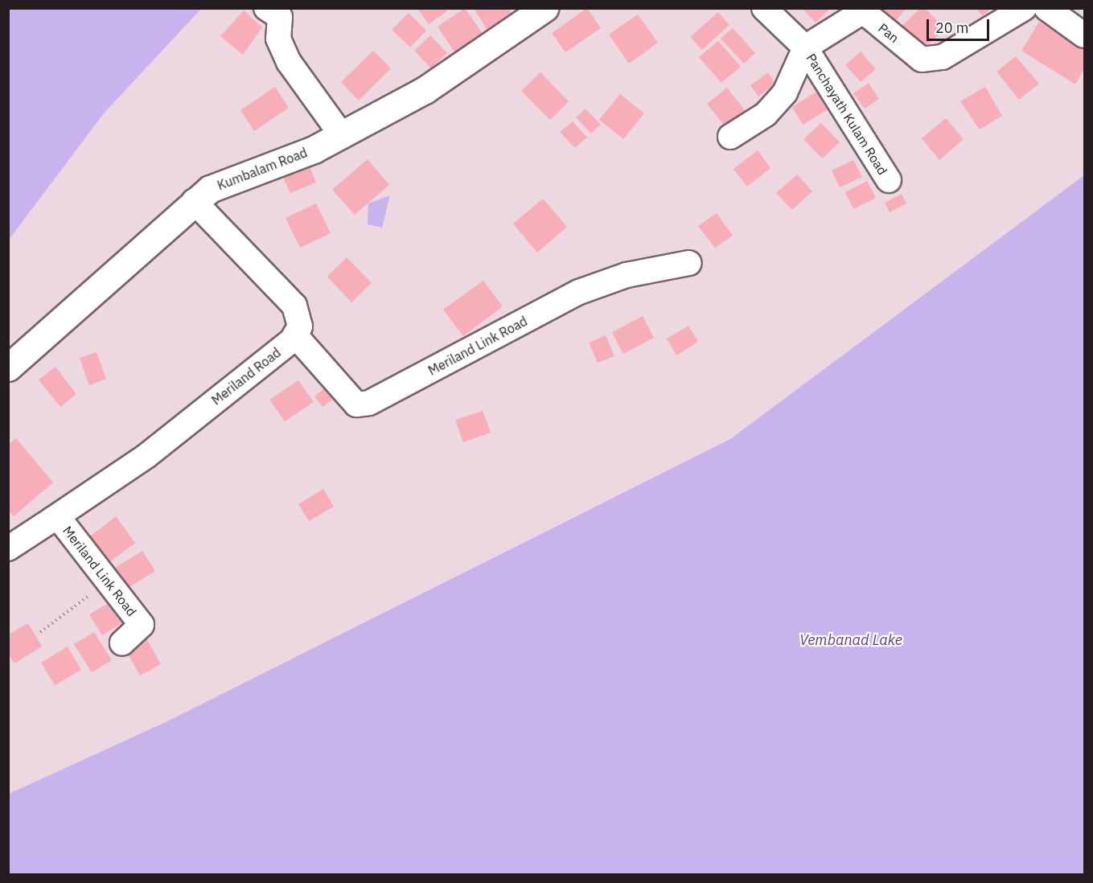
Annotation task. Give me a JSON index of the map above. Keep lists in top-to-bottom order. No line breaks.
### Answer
{"streets":{"main road":["Kumbalam Road"],"street":["Pan","Panchayath Kulam Road","Meriland Link Road","Meriland Road"]},"crossings":[["Pan","Panchayath Kulam Road"],["Meriland Link Road","Meriland Road"]],"water":["Vembanad Lake"],"scale_bar":"20 m"}
